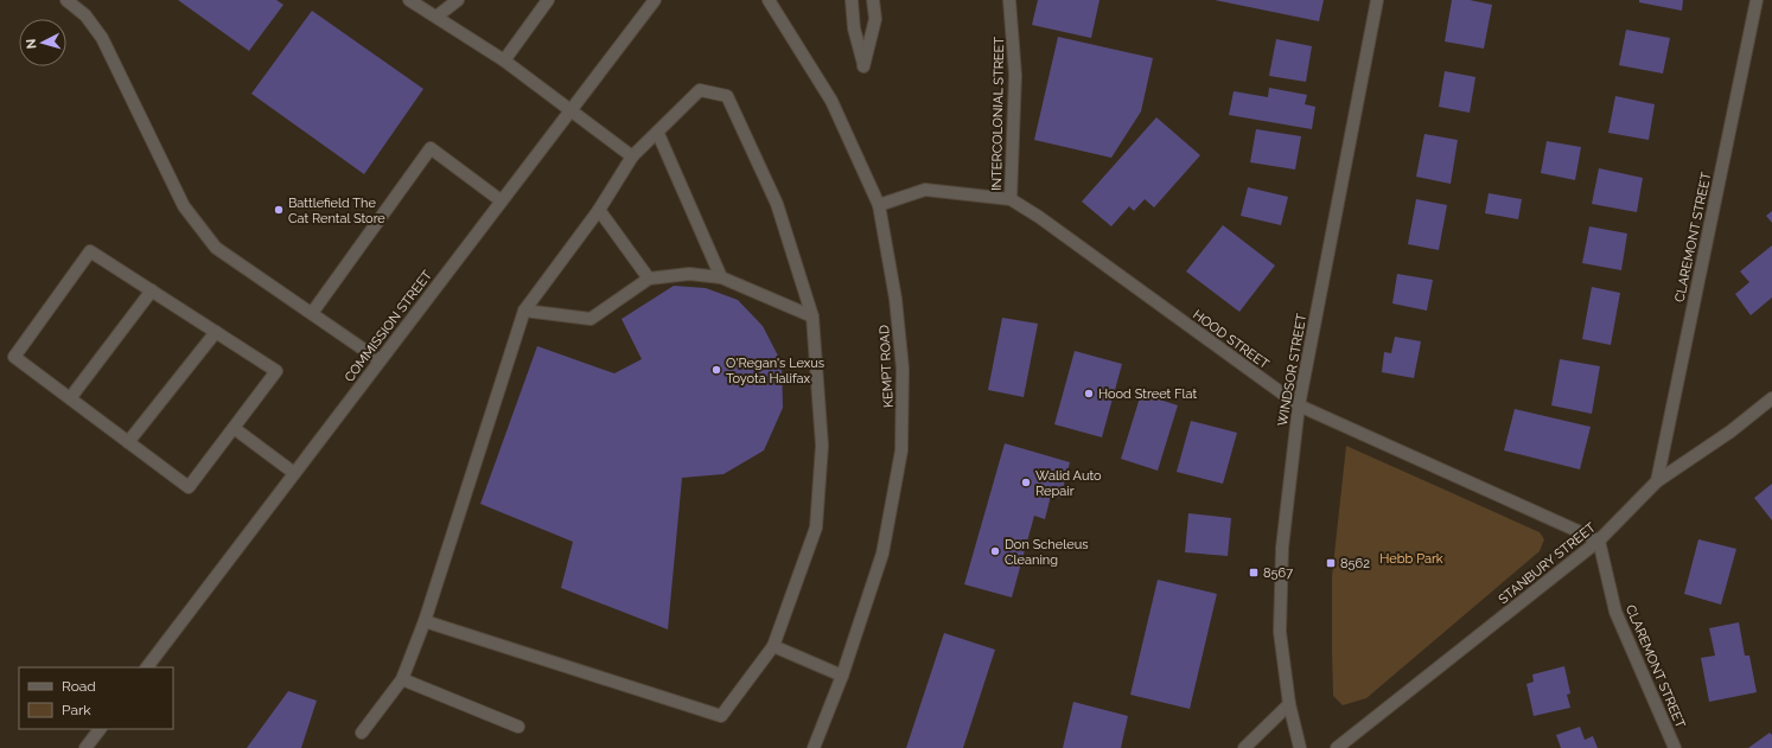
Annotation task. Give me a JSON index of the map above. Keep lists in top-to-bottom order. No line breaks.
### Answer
{"streets":{"street":["INTERCOLONIAL STREET","CLAREMONT STREET","COMMISSION STREET","HOOD STREET","KEMPT ROAD","WINDSOR STREET","STANBURY STREET"]},"crossings":[["INTERCOLONIAL STREET","HOOD STREET"],["CLAREMONT STREET","HOOD STREET"],["CLAREMONT STREET","STANBURY STREET"],["HOOD STREET","KEMPT ROAD"],["HOOD STREET","WINDSOR STREET"],["HOOD STREET","STANBURY STREET"]],"parks":["Hebb Park"],"places":{"other":["Battlefield The Cat Rental Store","O'Regan's Lexus Toyota Halifax","Hood Street Flat","Walid Auto Repair","Don Scheleus Cleaning"],"transit":["8562","8567"]},"legend":["Road","Park"],"north":"left"}
